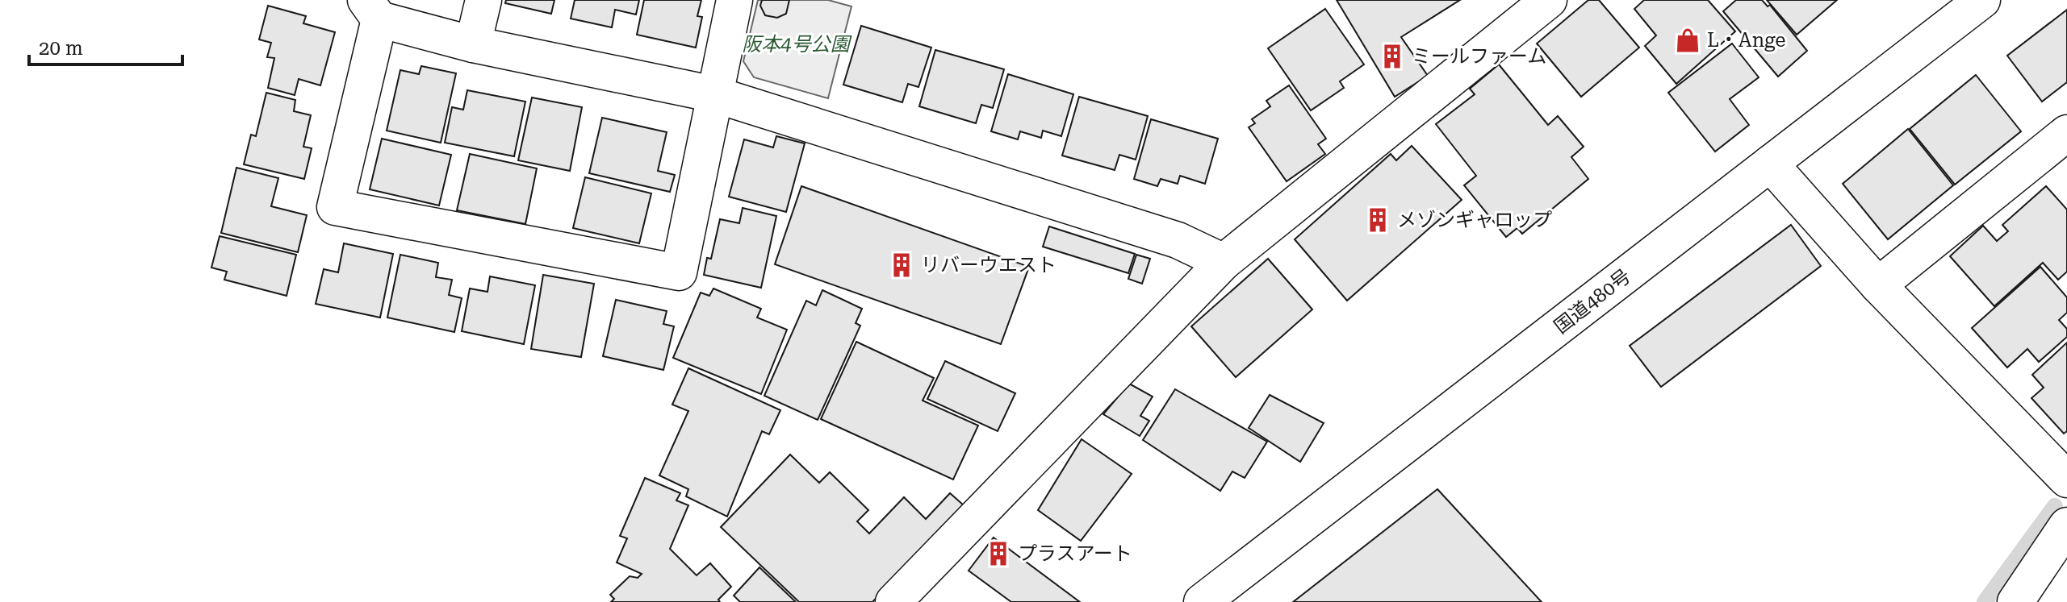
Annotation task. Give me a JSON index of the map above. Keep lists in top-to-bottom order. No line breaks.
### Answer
{"streets":{"main road":["国道480号"]},"parks":["阪本4号公園"],"places":{"shop":["L・Ange"],"building":["ミールファーム","メゾンギャロップ","リバーウエスト","プラスアート"]},"scale_bar":"20 m"}
